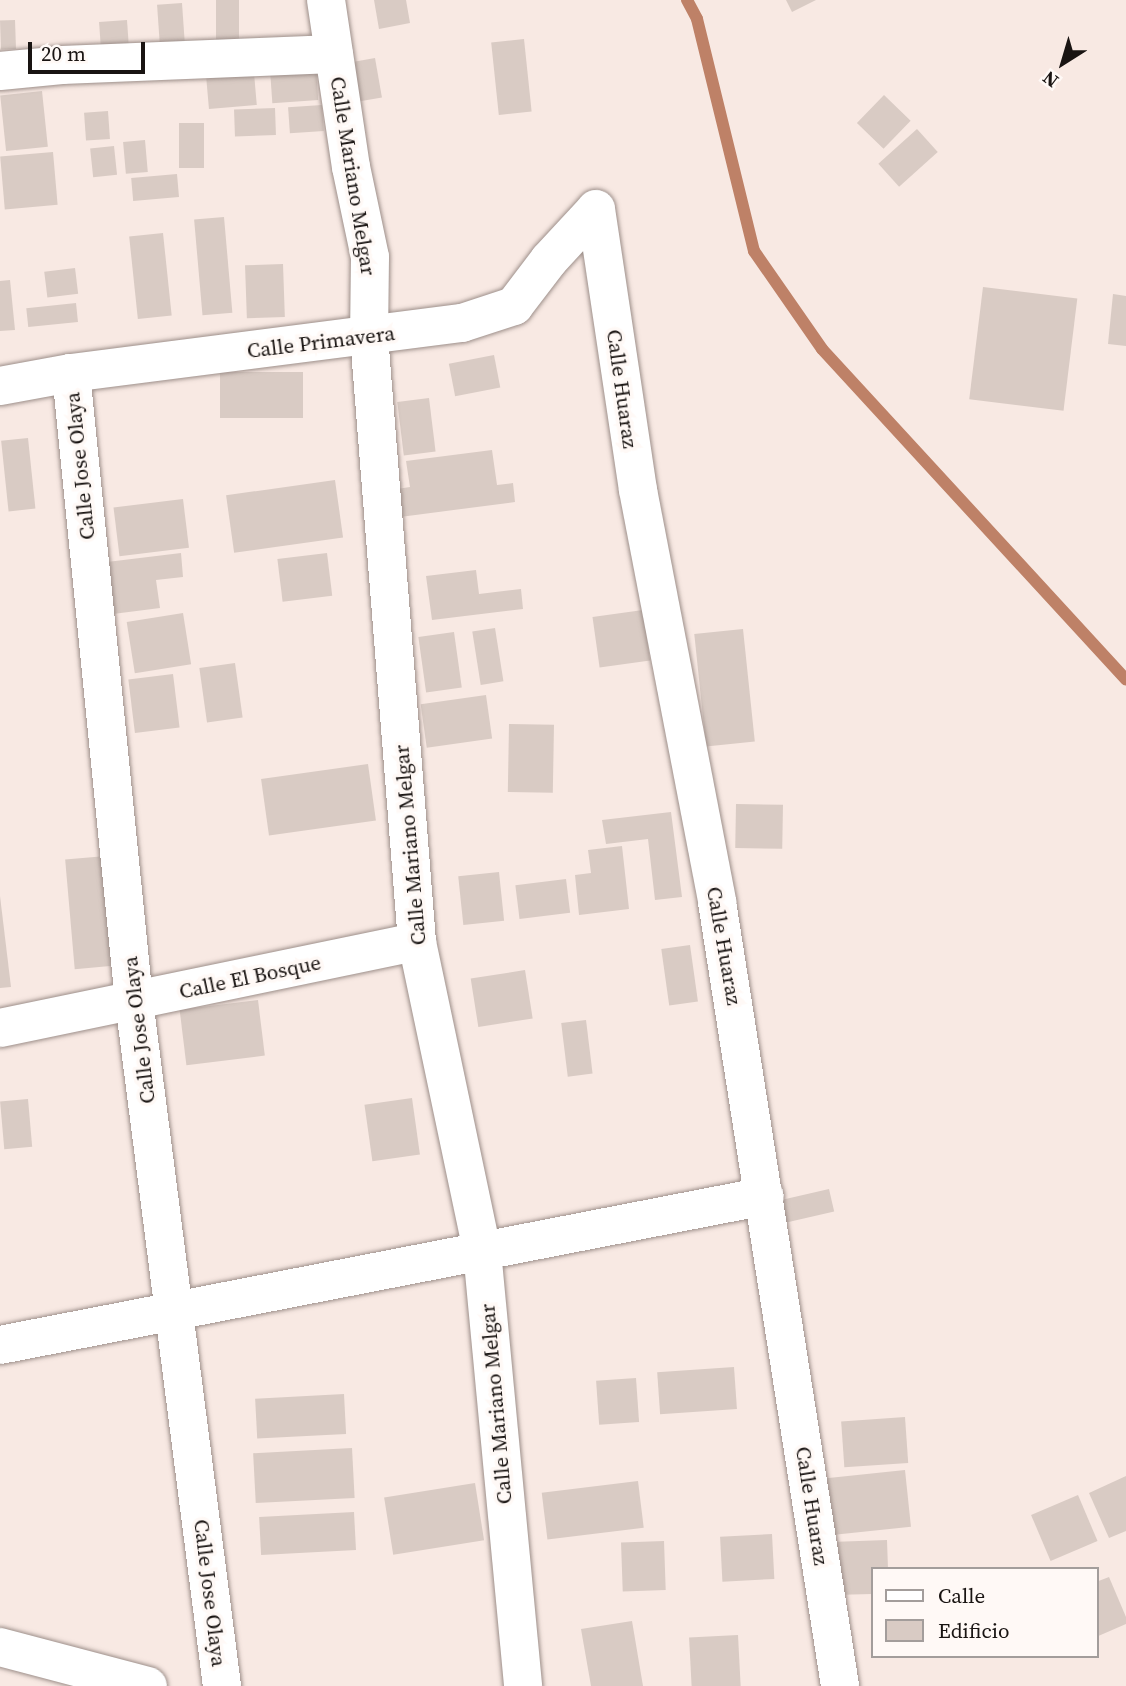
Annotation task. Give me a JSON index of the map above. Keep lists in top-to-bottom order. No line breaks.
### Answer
{"streets":{"street":["Calle Mariano Melgar","Calle Primavera","Calle Huaraz","Calle Jose Olaya","Calle El Bosque"]},"crossings":[["Calle Mariano Melgar","Calle Primavera"],["Calle Mariano Melgar","Calle El Bosque"],["Calle Primavera","Calle Huaraz"],["Calle Primavera","Calle Jose Olaya"],["Calle Jose Olaya","Calle El Bosque"]],"legend":["Calle","Edificio"],"scale_bar":"20 m","north":"bottom left"}
